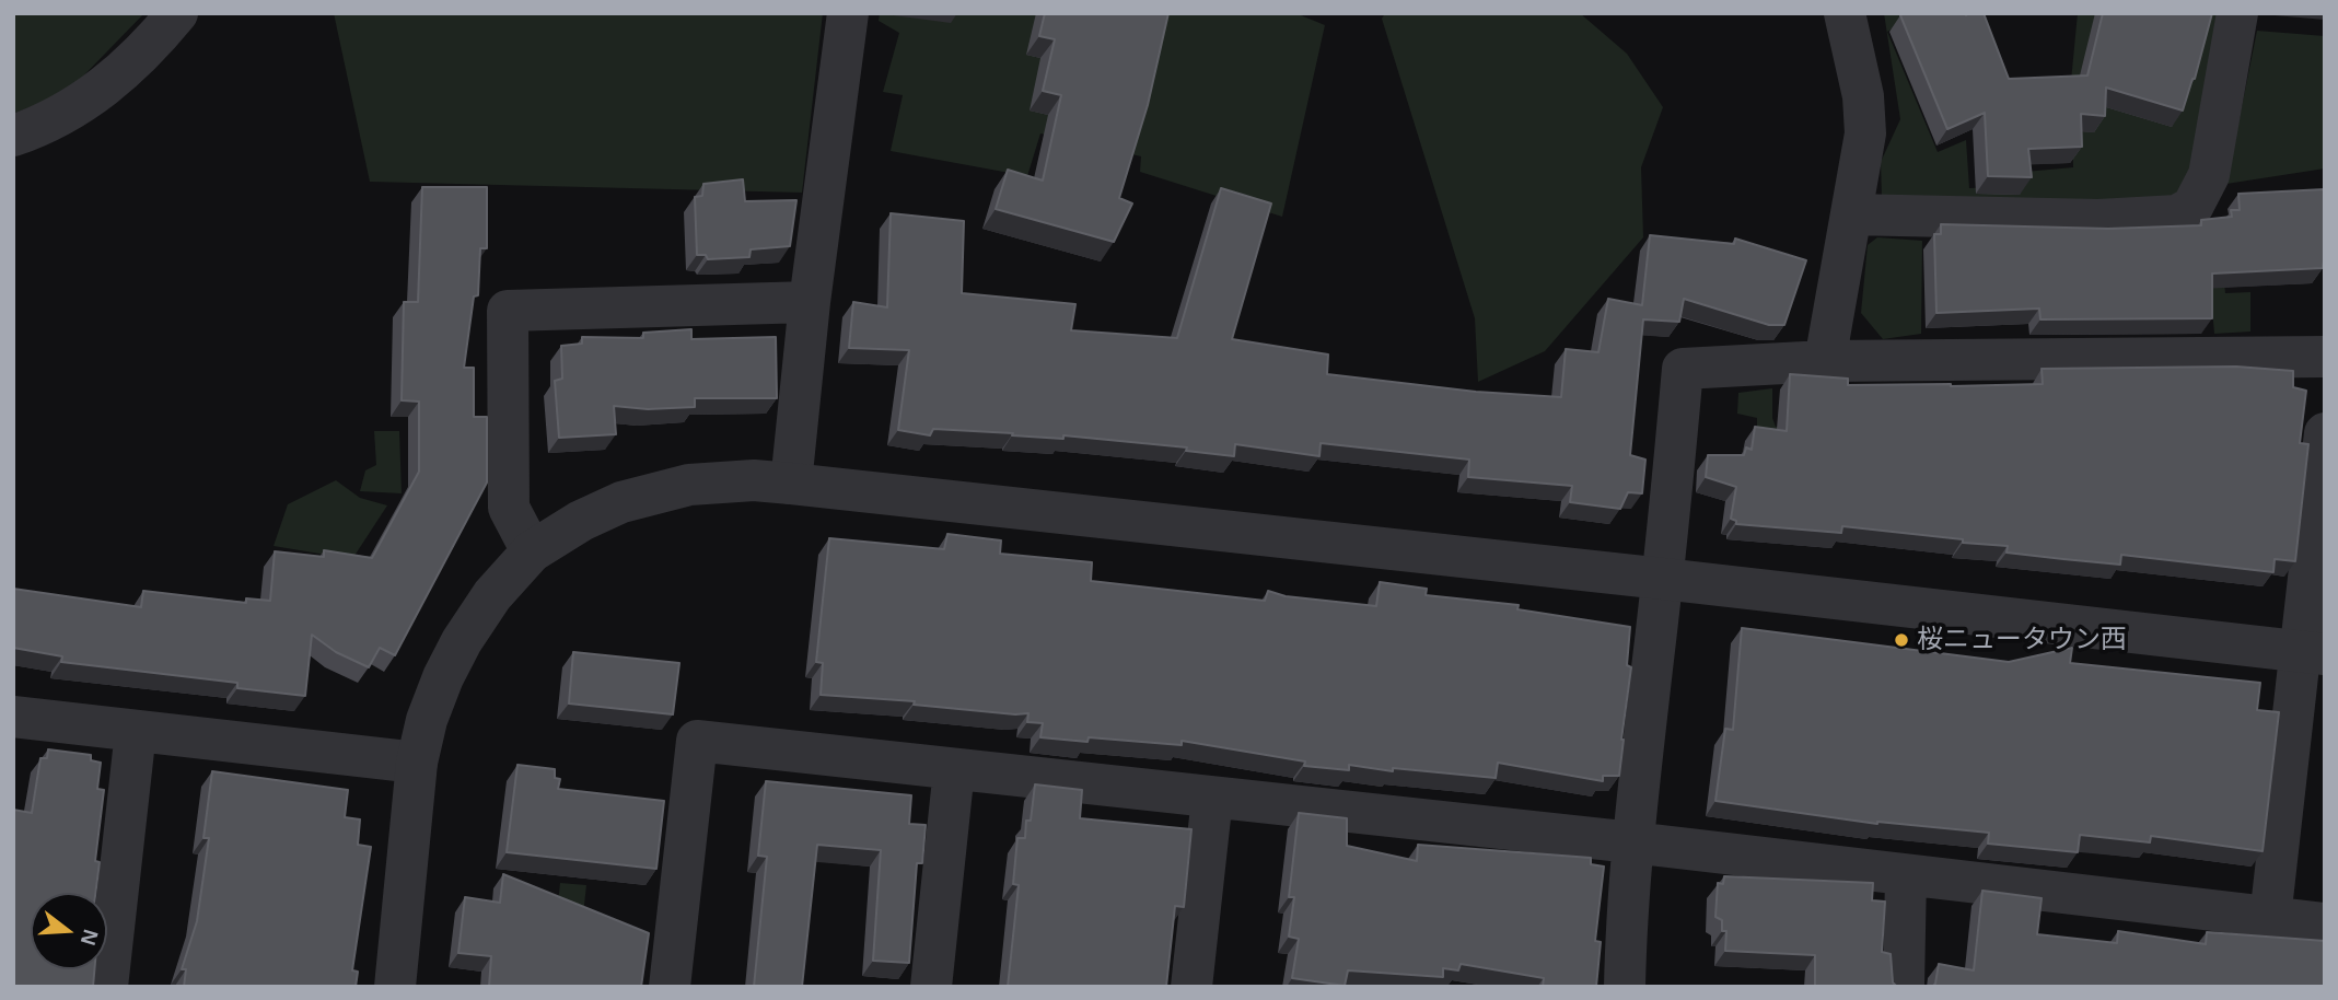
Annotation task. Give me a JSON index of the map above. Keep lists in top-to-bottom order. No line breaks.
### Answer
{"places":["桜ニュータウン西"],"north":"right"}
